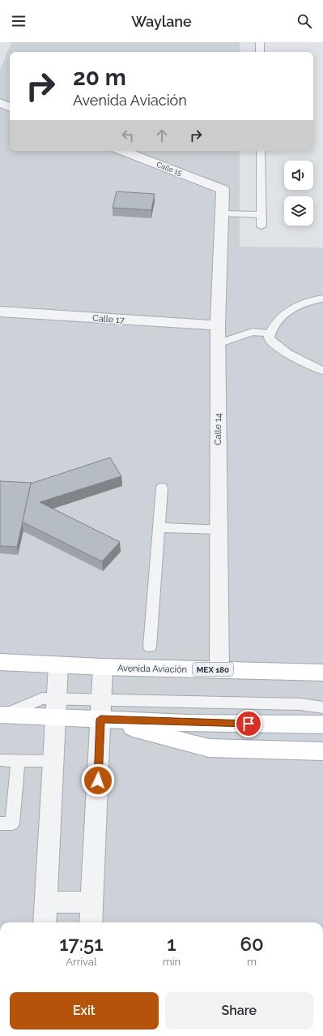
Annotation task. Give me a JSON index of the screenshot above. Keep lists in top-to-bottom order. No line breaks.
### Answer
{"streets":{"main road":["Avenida Aviación","MEX 180"],"street":["Calle 15","Calle 17","Calle 14"]},"crossings":[["Calle 15","Calle 14"],["Calle 17","Calle 14"],["Calle 14","Avenida Aviación"],["Avenida Aviación","MEX 180"]],"page":{"header":"Waylane","turn":["20 m","Avenida Aviación"],"eta":["17:51","Arrival","1","min","60","m"],"buttons":["Exit","Share"]}}
